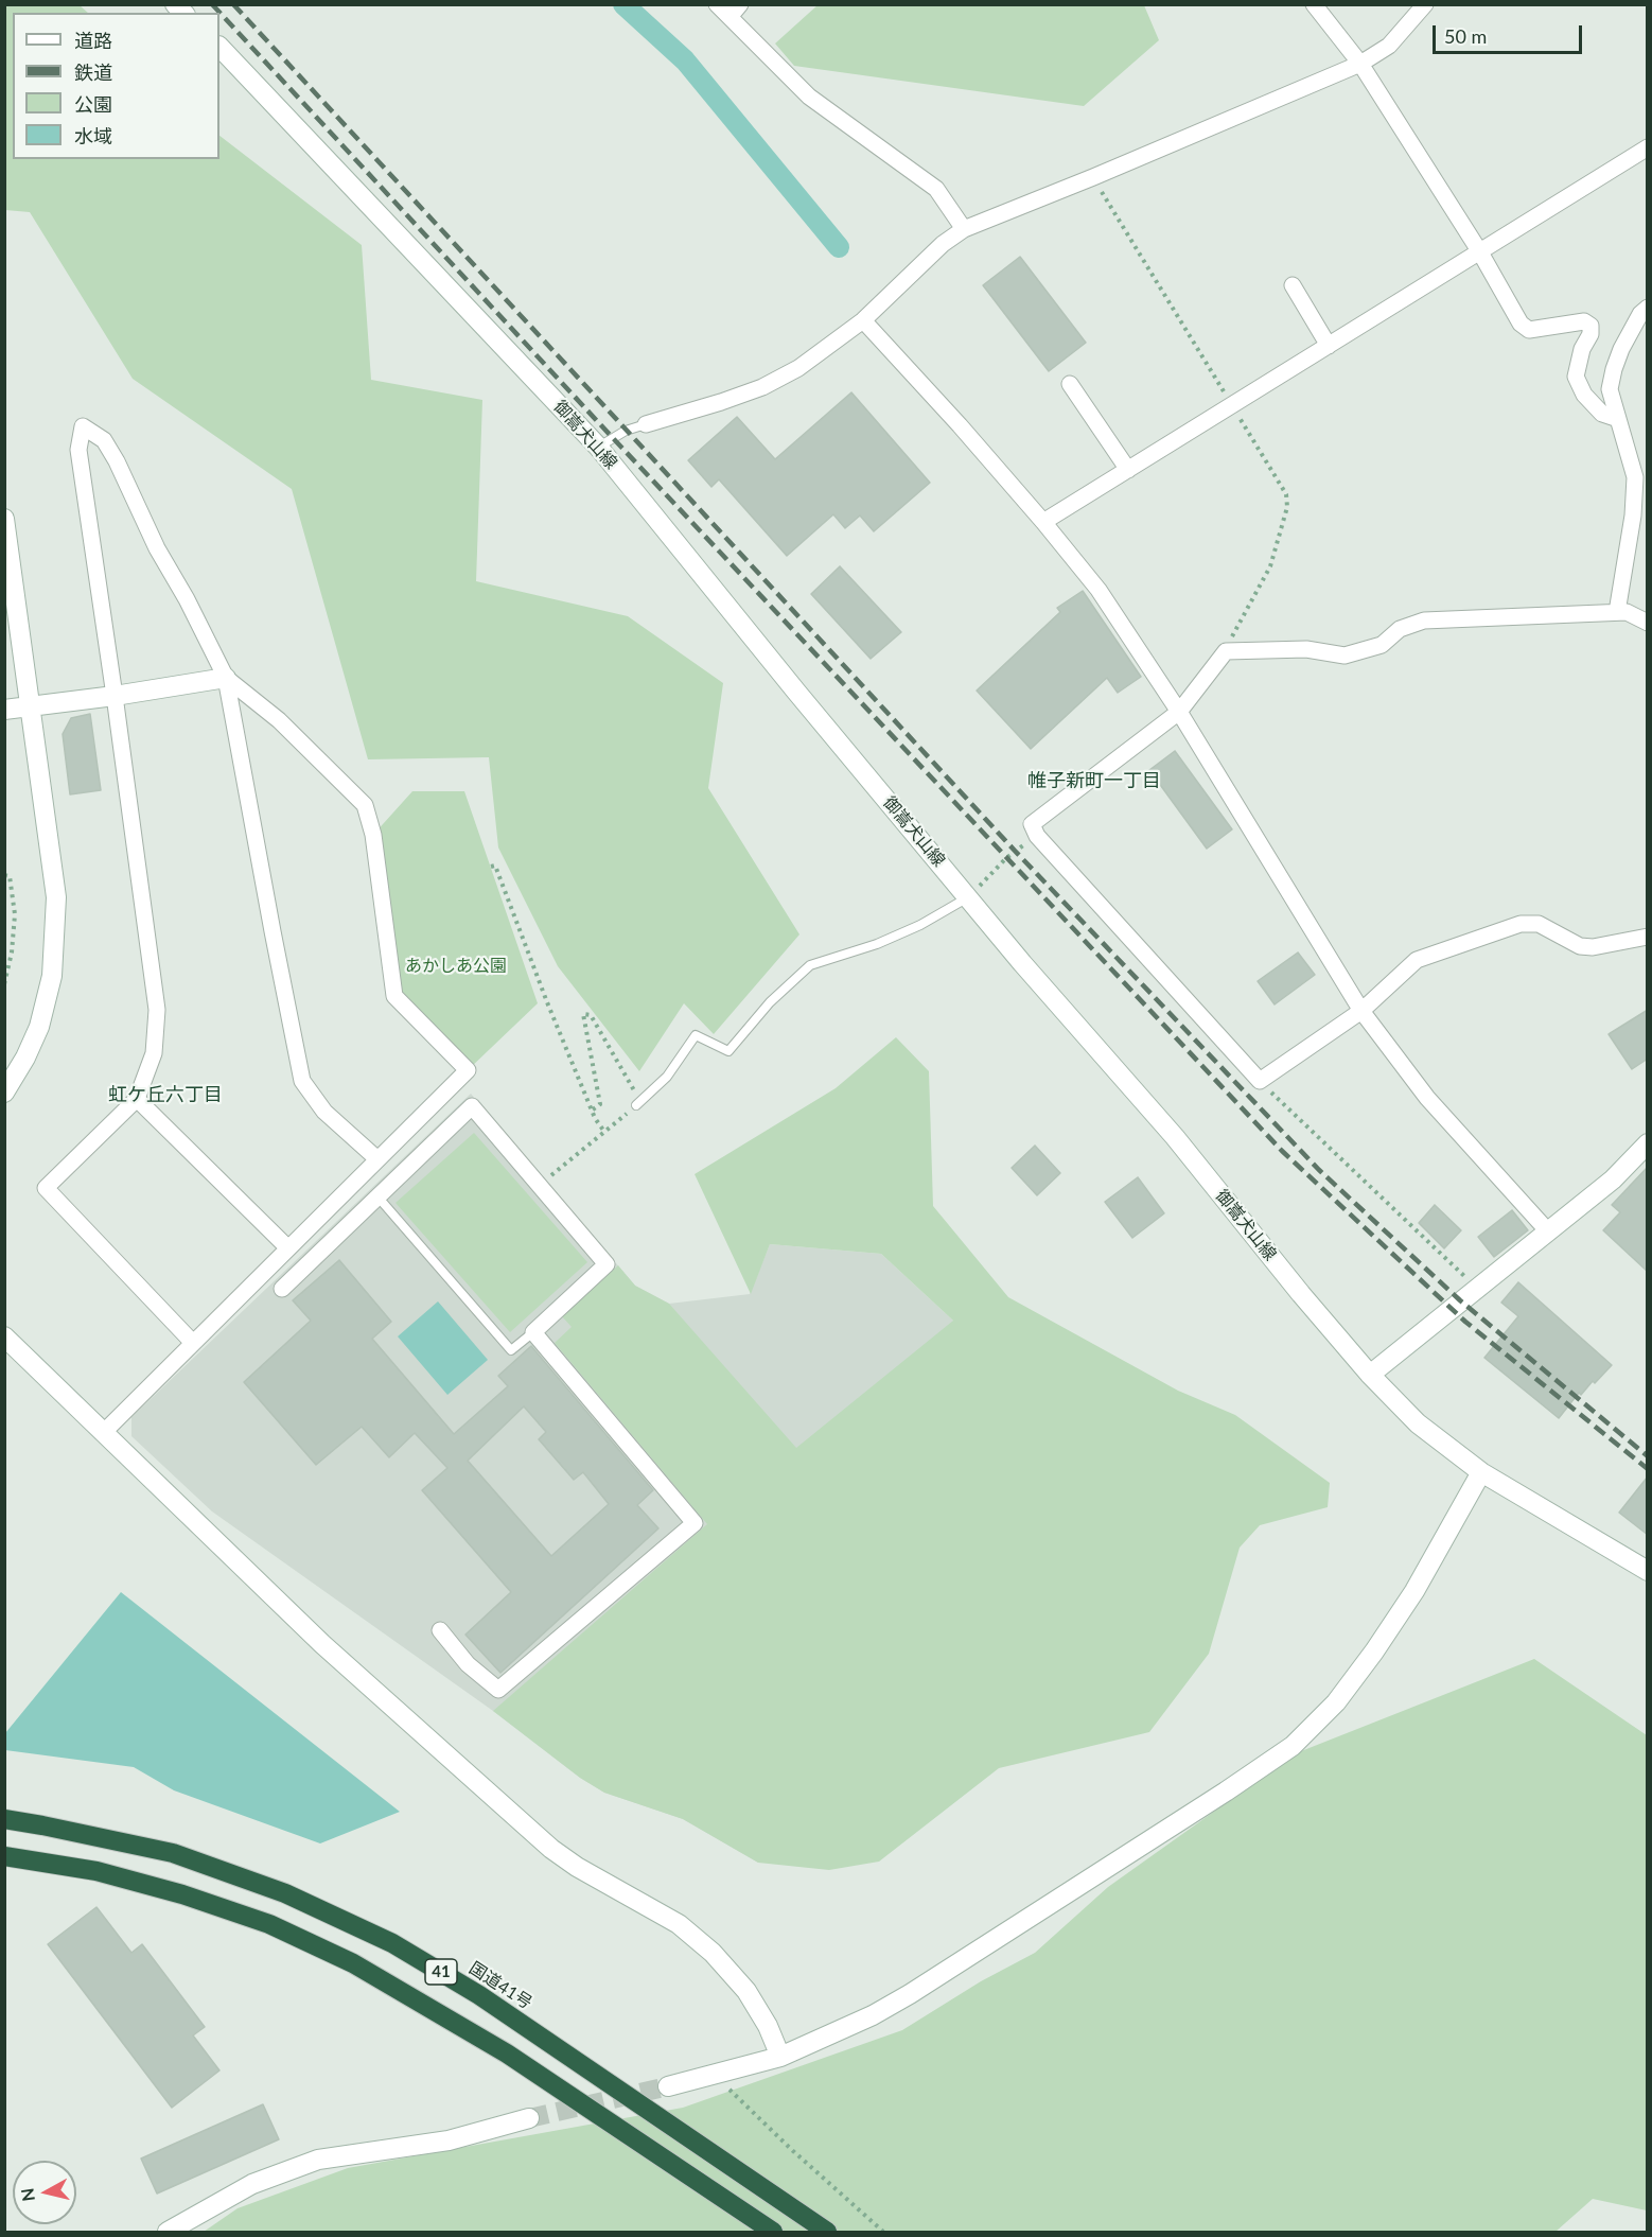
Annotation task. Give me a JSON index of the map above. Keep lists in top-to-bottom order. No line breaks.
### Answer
{"streets":{"highway":["41","国道41号"],"street":["御嵩犬山線"]},"districts":["帷子新町一丁目","虹ケ丘六丁目"],"parks":["あかしあ公園"],"legend":["道路","鉄道","公園","水域"],"scale_bar":"50 m","north":"left"}
